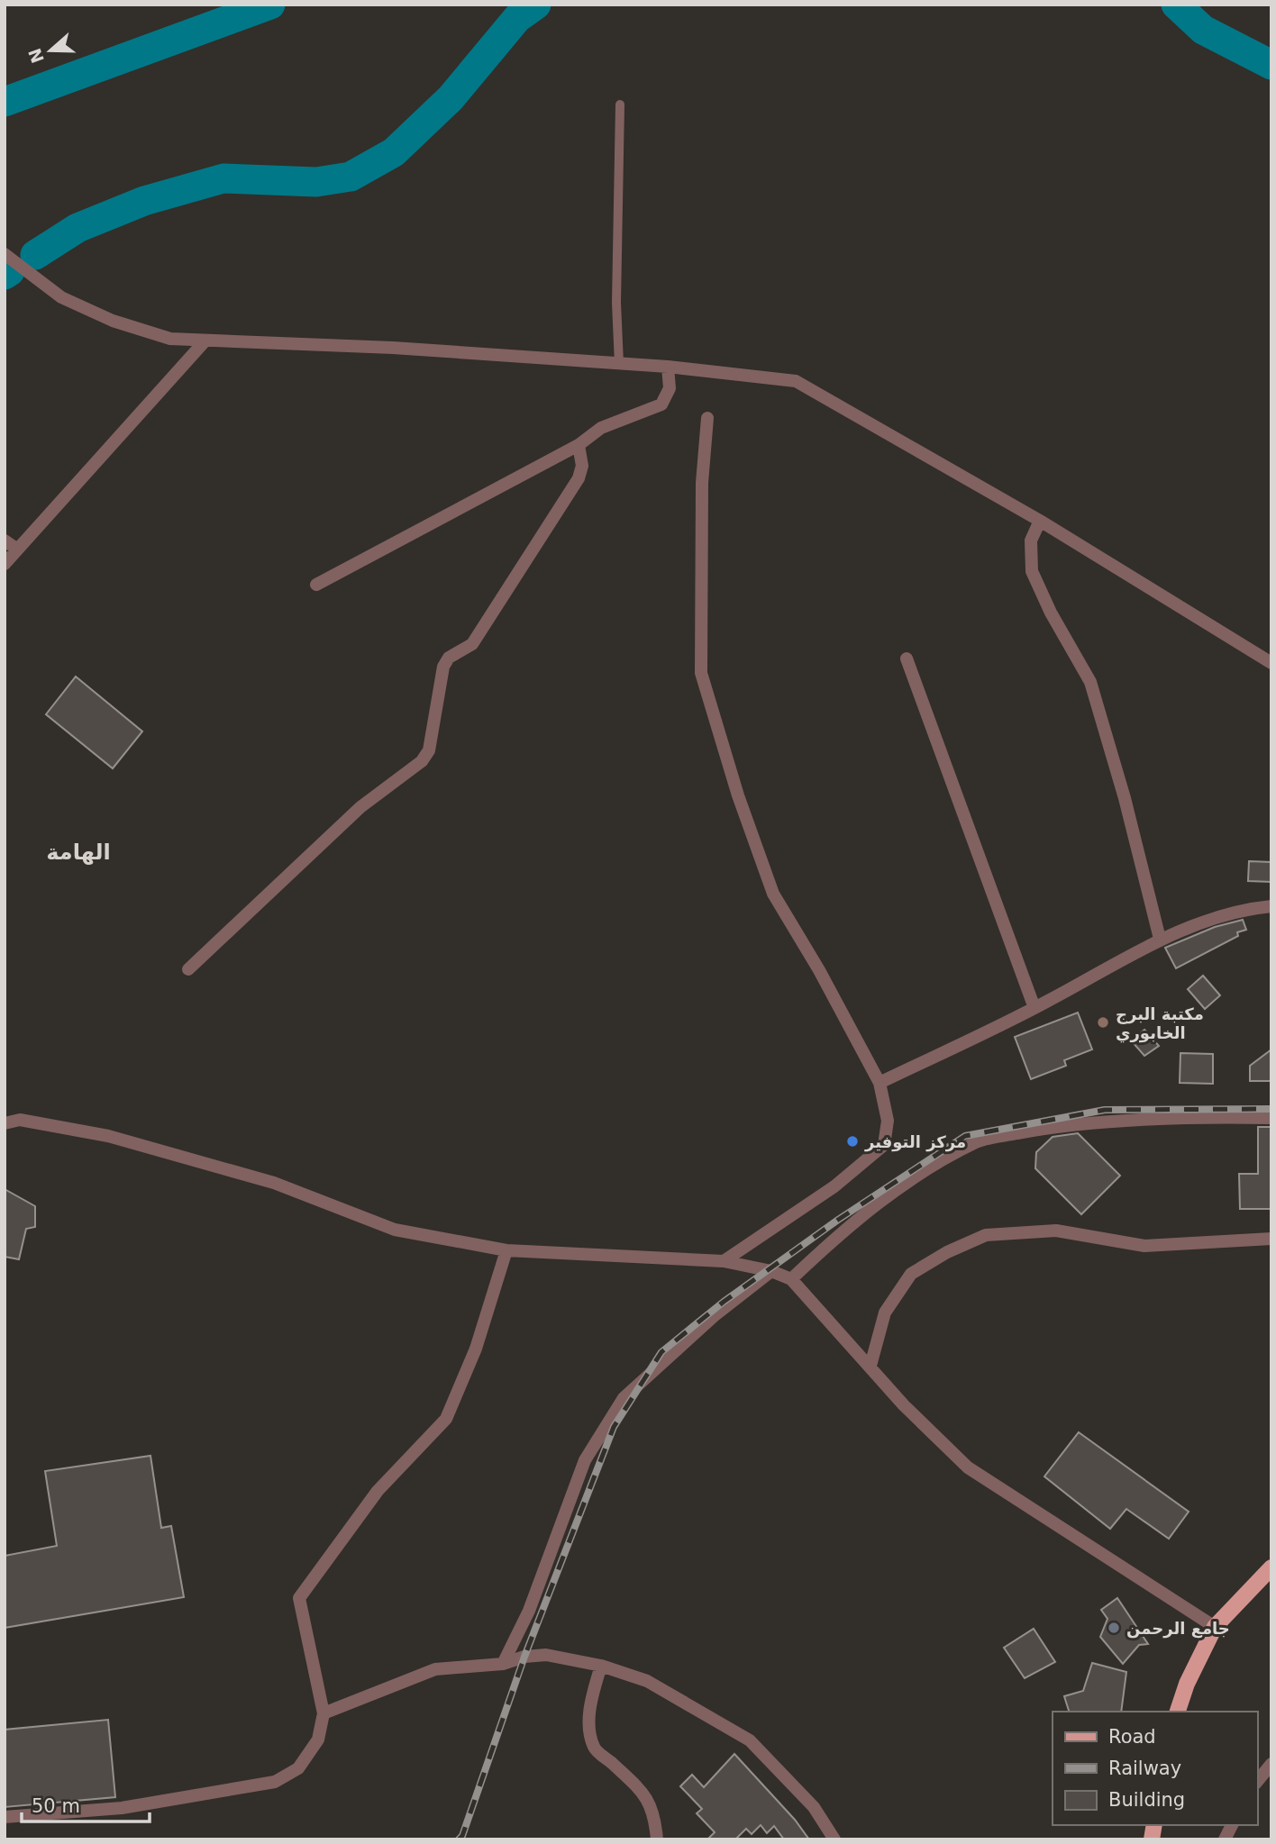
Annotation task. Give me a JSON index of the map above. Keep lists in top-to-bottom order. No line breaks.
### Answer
{"districts":["الهامة"],"places":["مكتبة البرج الخابوري","مركز التوفير","جامع الرحمن"],"legend":["Road","Railway","Building"],"scale_bar":"50 m","north":"left"}
